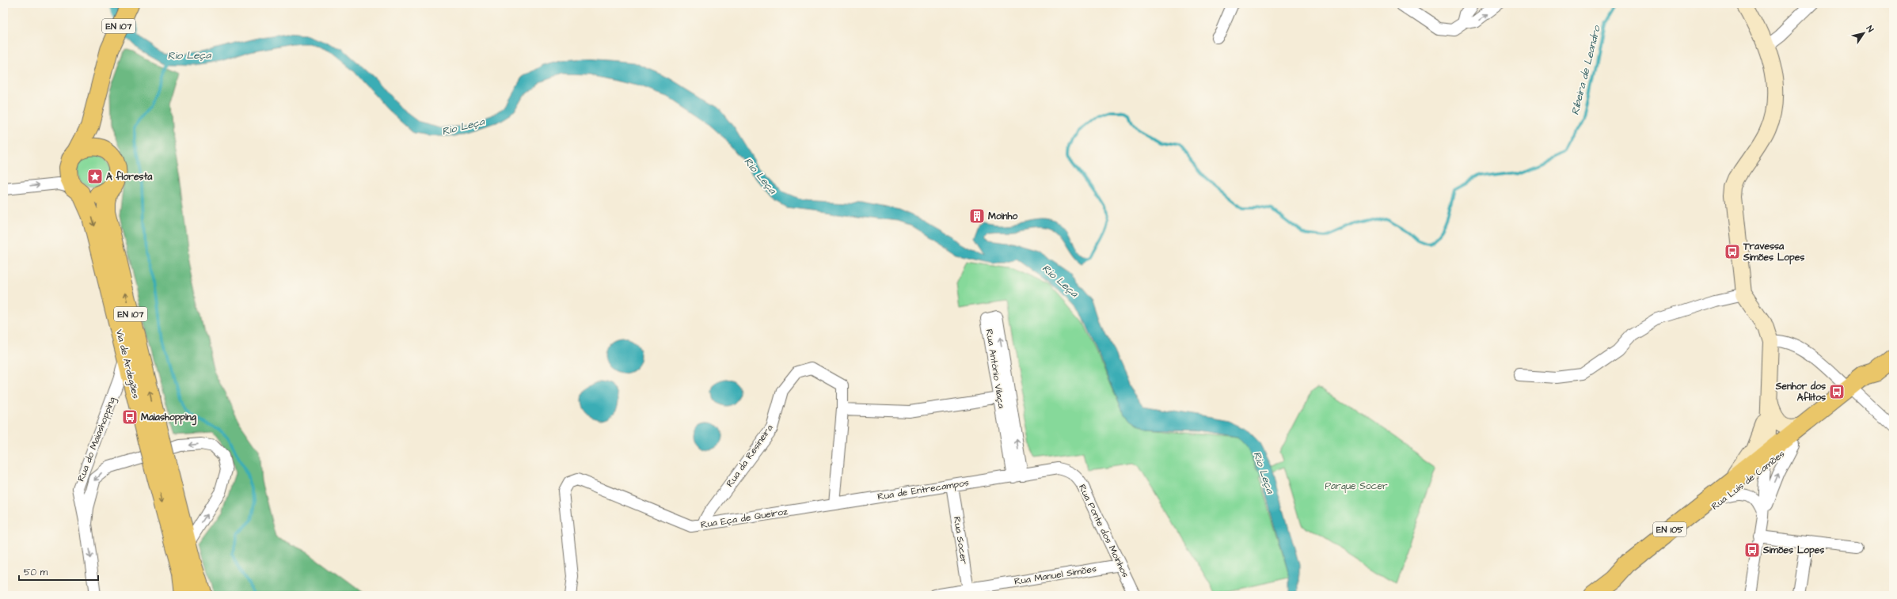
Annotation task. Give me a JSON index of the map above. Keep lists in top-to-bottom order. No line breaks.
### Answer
{"streets":{"main road":["EN 107","Via de Ardegães","Rua Luís de Camões","EN 105"],"street":["Rua António Vilaça","Rua do Maiashopping","Rua da Resineira","Rua de Entrecampos","Rua Eça de Queiroz","Rua Ponte dos Moinhos","Rua Socer","Rua Manuel Simões"]},"crossings":[["Via de Ardegães","Rua do Maiashopping"],["Rua António Vilaça","Rua de Entrecampos"],["Rua António Vilaça","Rua Ponte dos Moinhos"],["Rua da Resineira","Rua Eça de Queiroz"],["Rua de Entrecampos","Rua Eça de Queiroz"],["Rua de Entrecampos","Rua Ponte dos Moinhos"],["Rua de Entrecampos","Rua Socer"],["Rua Ponte dos Moinhos","Rua Manuel Simões"],["Rua Socer","Rua Manuel Simões"]],"water":["Rio Leça","Ribeira de Leandro"],"parks":["Parque Socer"],"places":{"place":["A floresta"],"building":["Moinho"],"bus stop":["Travessa Simões Lopes","Senhor dos Aflitos","Maiashopping","Simões Lopes"]},"scale_bar":"50 m","north":"top right"}
